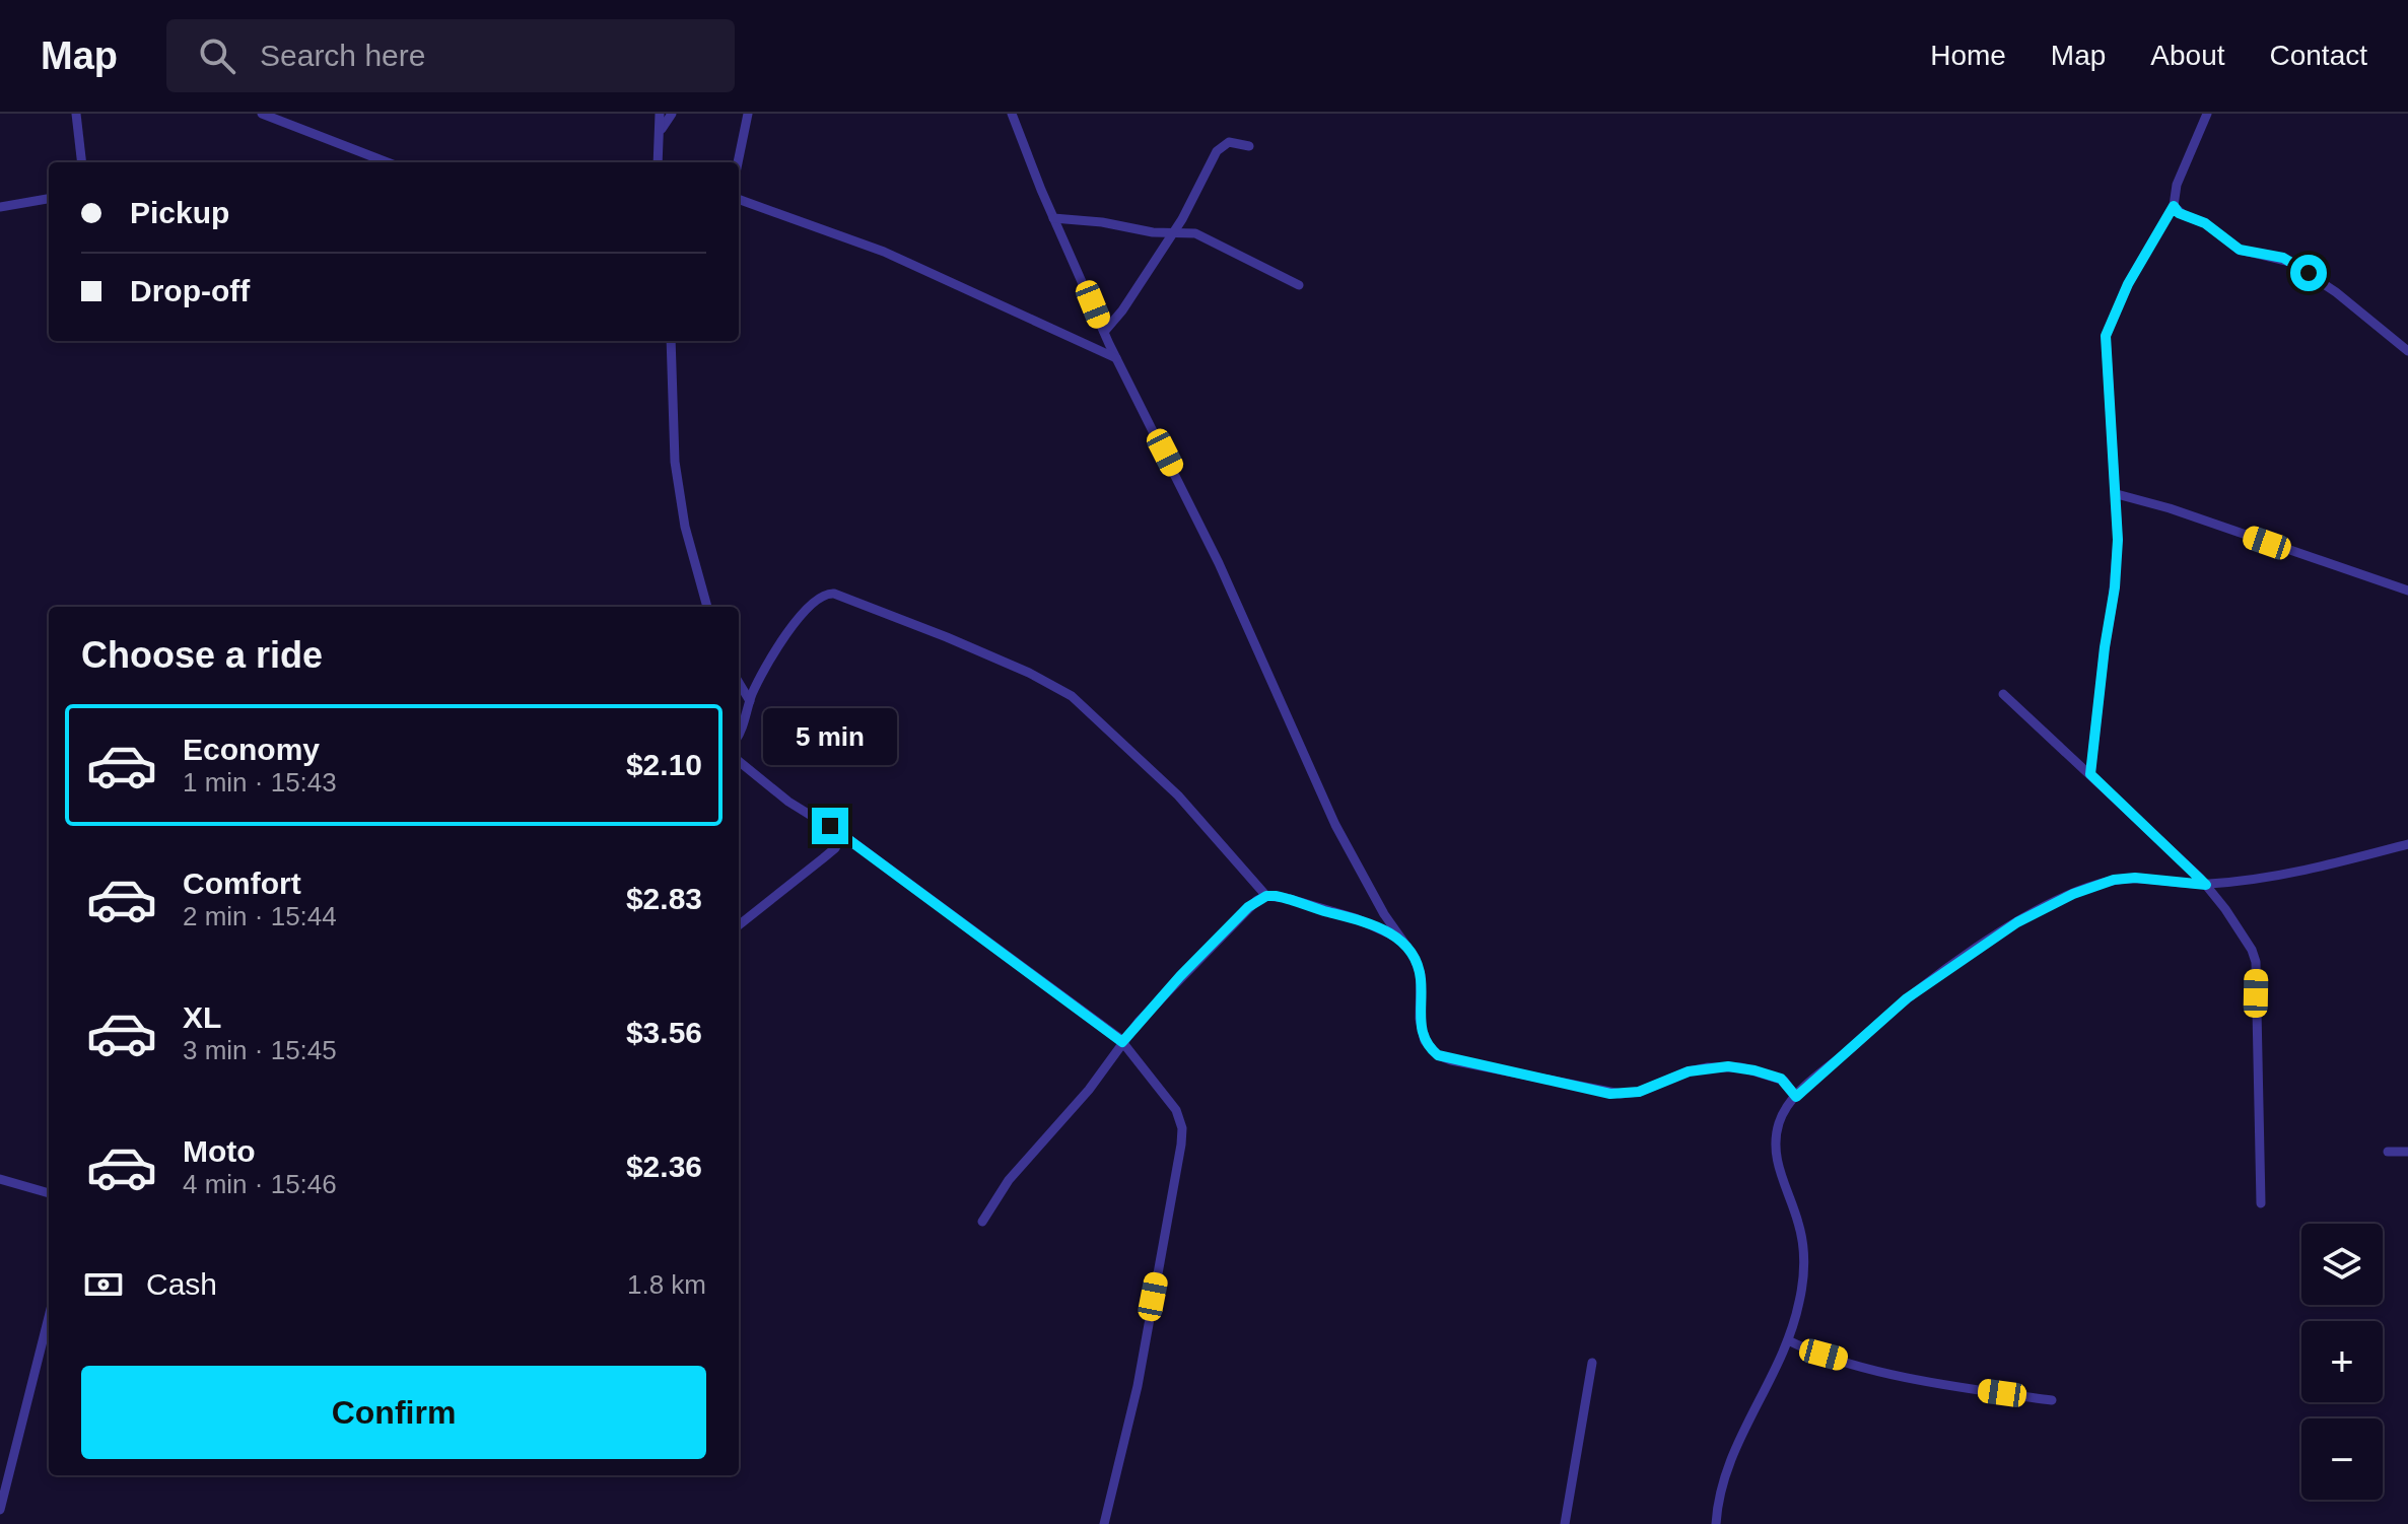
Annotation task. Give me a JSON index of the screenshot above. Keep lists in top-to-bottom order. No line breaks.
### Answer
{"page":{"header":"Map","search":"Search here","nav":["Home","Map","About","Contact"],"banner":["Pickup","Drop-off"],"heading":"Choose a ride","list":[{"name":"Economy","note":"1 min · 15:43","value":"$2.10"},{"name":"Comfort","note":"2 min · 15:44","value":"$2.83"},{"name":"XL","note":"3 min · 15:45","value":"$3.56"},{"name":"Moto","note":"4 min · 15:46","value":"$2.36"}],"bubble":"5 min","map_buttons":["+","−"],"pay":["Cash","1.8 km"],"buttons":"Confirm"}}
